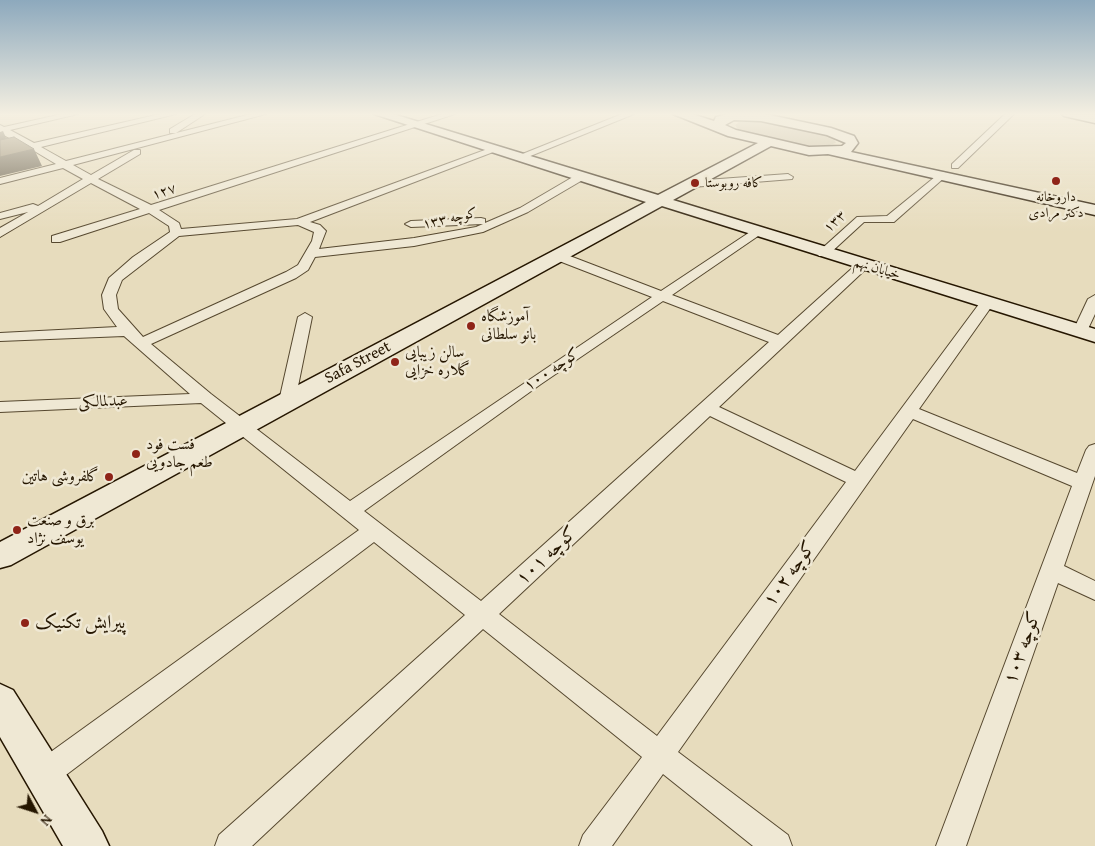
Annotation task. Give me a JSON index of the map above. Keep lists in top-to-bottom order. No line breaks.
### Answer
{"streets":{"street":["۱۲۷","کوچه ۱۳۳","۱۳۳","خیابان نهم","Safa Street","کوچه ۱۰۰","عبدلمالکی","کوچه ۱۰۱","کوچه ۱۰۲","کوچه ۱۰۳"]},"crossings":[["کوچه ۱۳۳","خیابان نهم"],["۱۳۳","خیابان نهم"],["خیابان نهم","Safa Street"],["خیابان نهم","کوچه ۱۰۰"],["خیابان نهم","کوچه ۱۰۱"],["خیابان نهم","کوچه ۱۰۲"]],"places":["داروخانه دکتر مرادی","کافه روبوستا","آموزشگاه بانو سلطانی","سالن زیبایی گلاره خزایی","فست فود طعم جادویی","گلفروشی هاتین","برق و صنعت یوسف نژاد","پیرایش تکنیک"],"north":"bottom right"}
